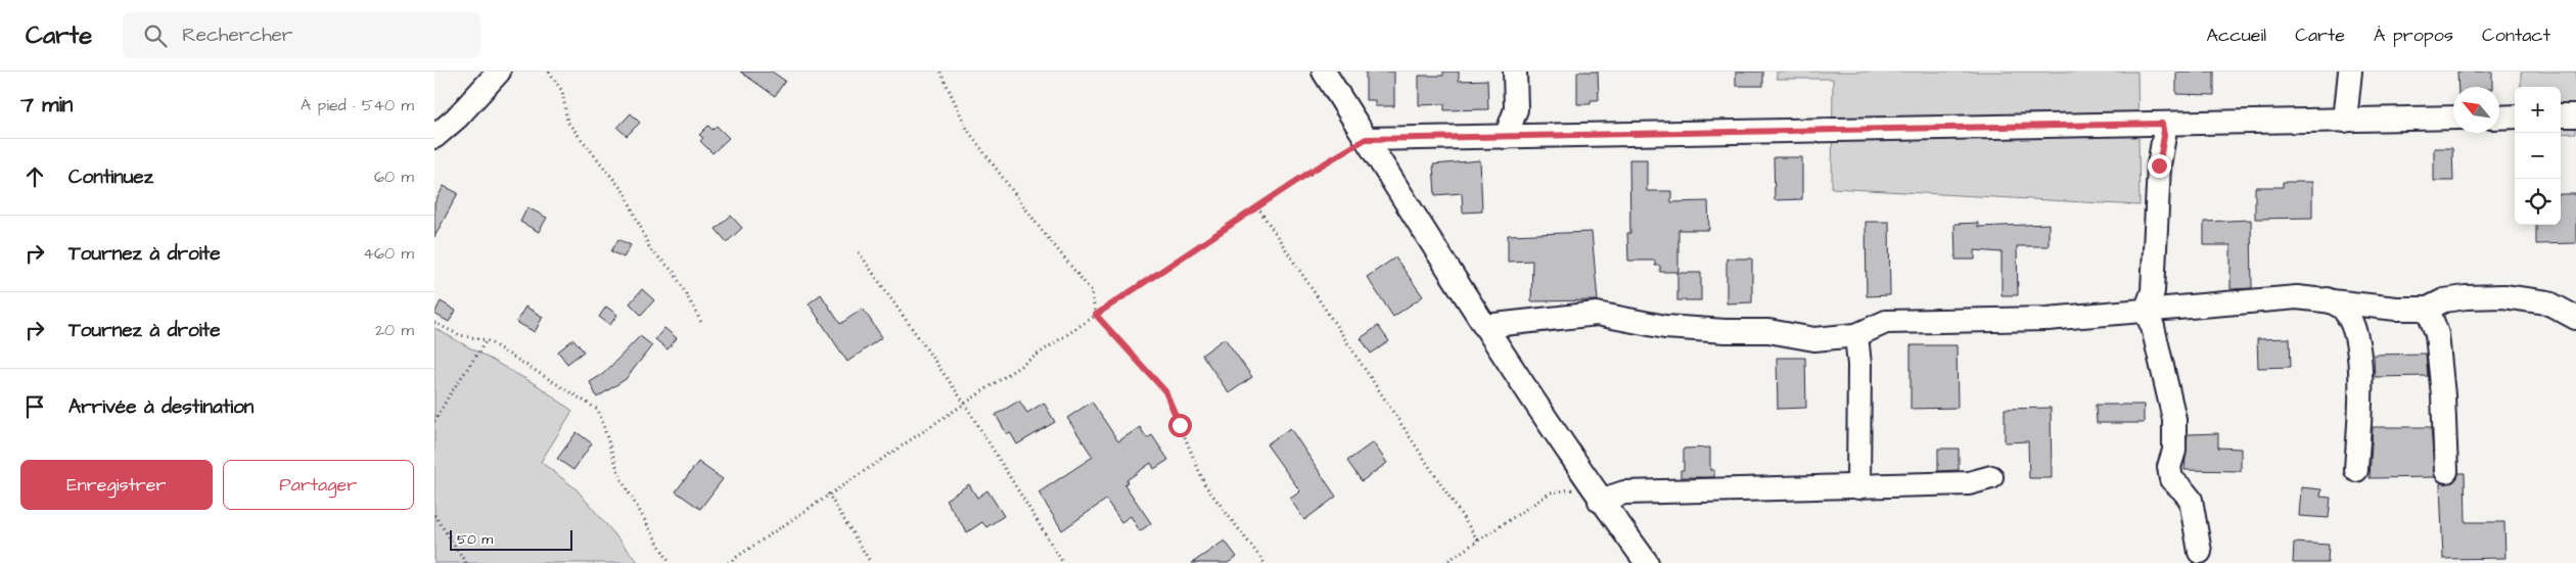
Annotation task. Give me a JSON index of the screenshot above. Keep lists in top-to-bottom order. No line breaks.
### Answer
{"scale_bar":"50 m","north":"top left","page":{"header":"Carte","search":"Rechercher","nav":["Accueil","Carte","À propos","Contact"],"heading":["7 min","À pied · 540 m"],"map_buttons":["+","−"],"list":[["Continuez","60 m"],["Tournez à droite","460 m"],["Tournez à droite","20 m"],"Arrivée à destination"],"buttons":["Enregistrer","Partager"],"scale":"50 m"}}
